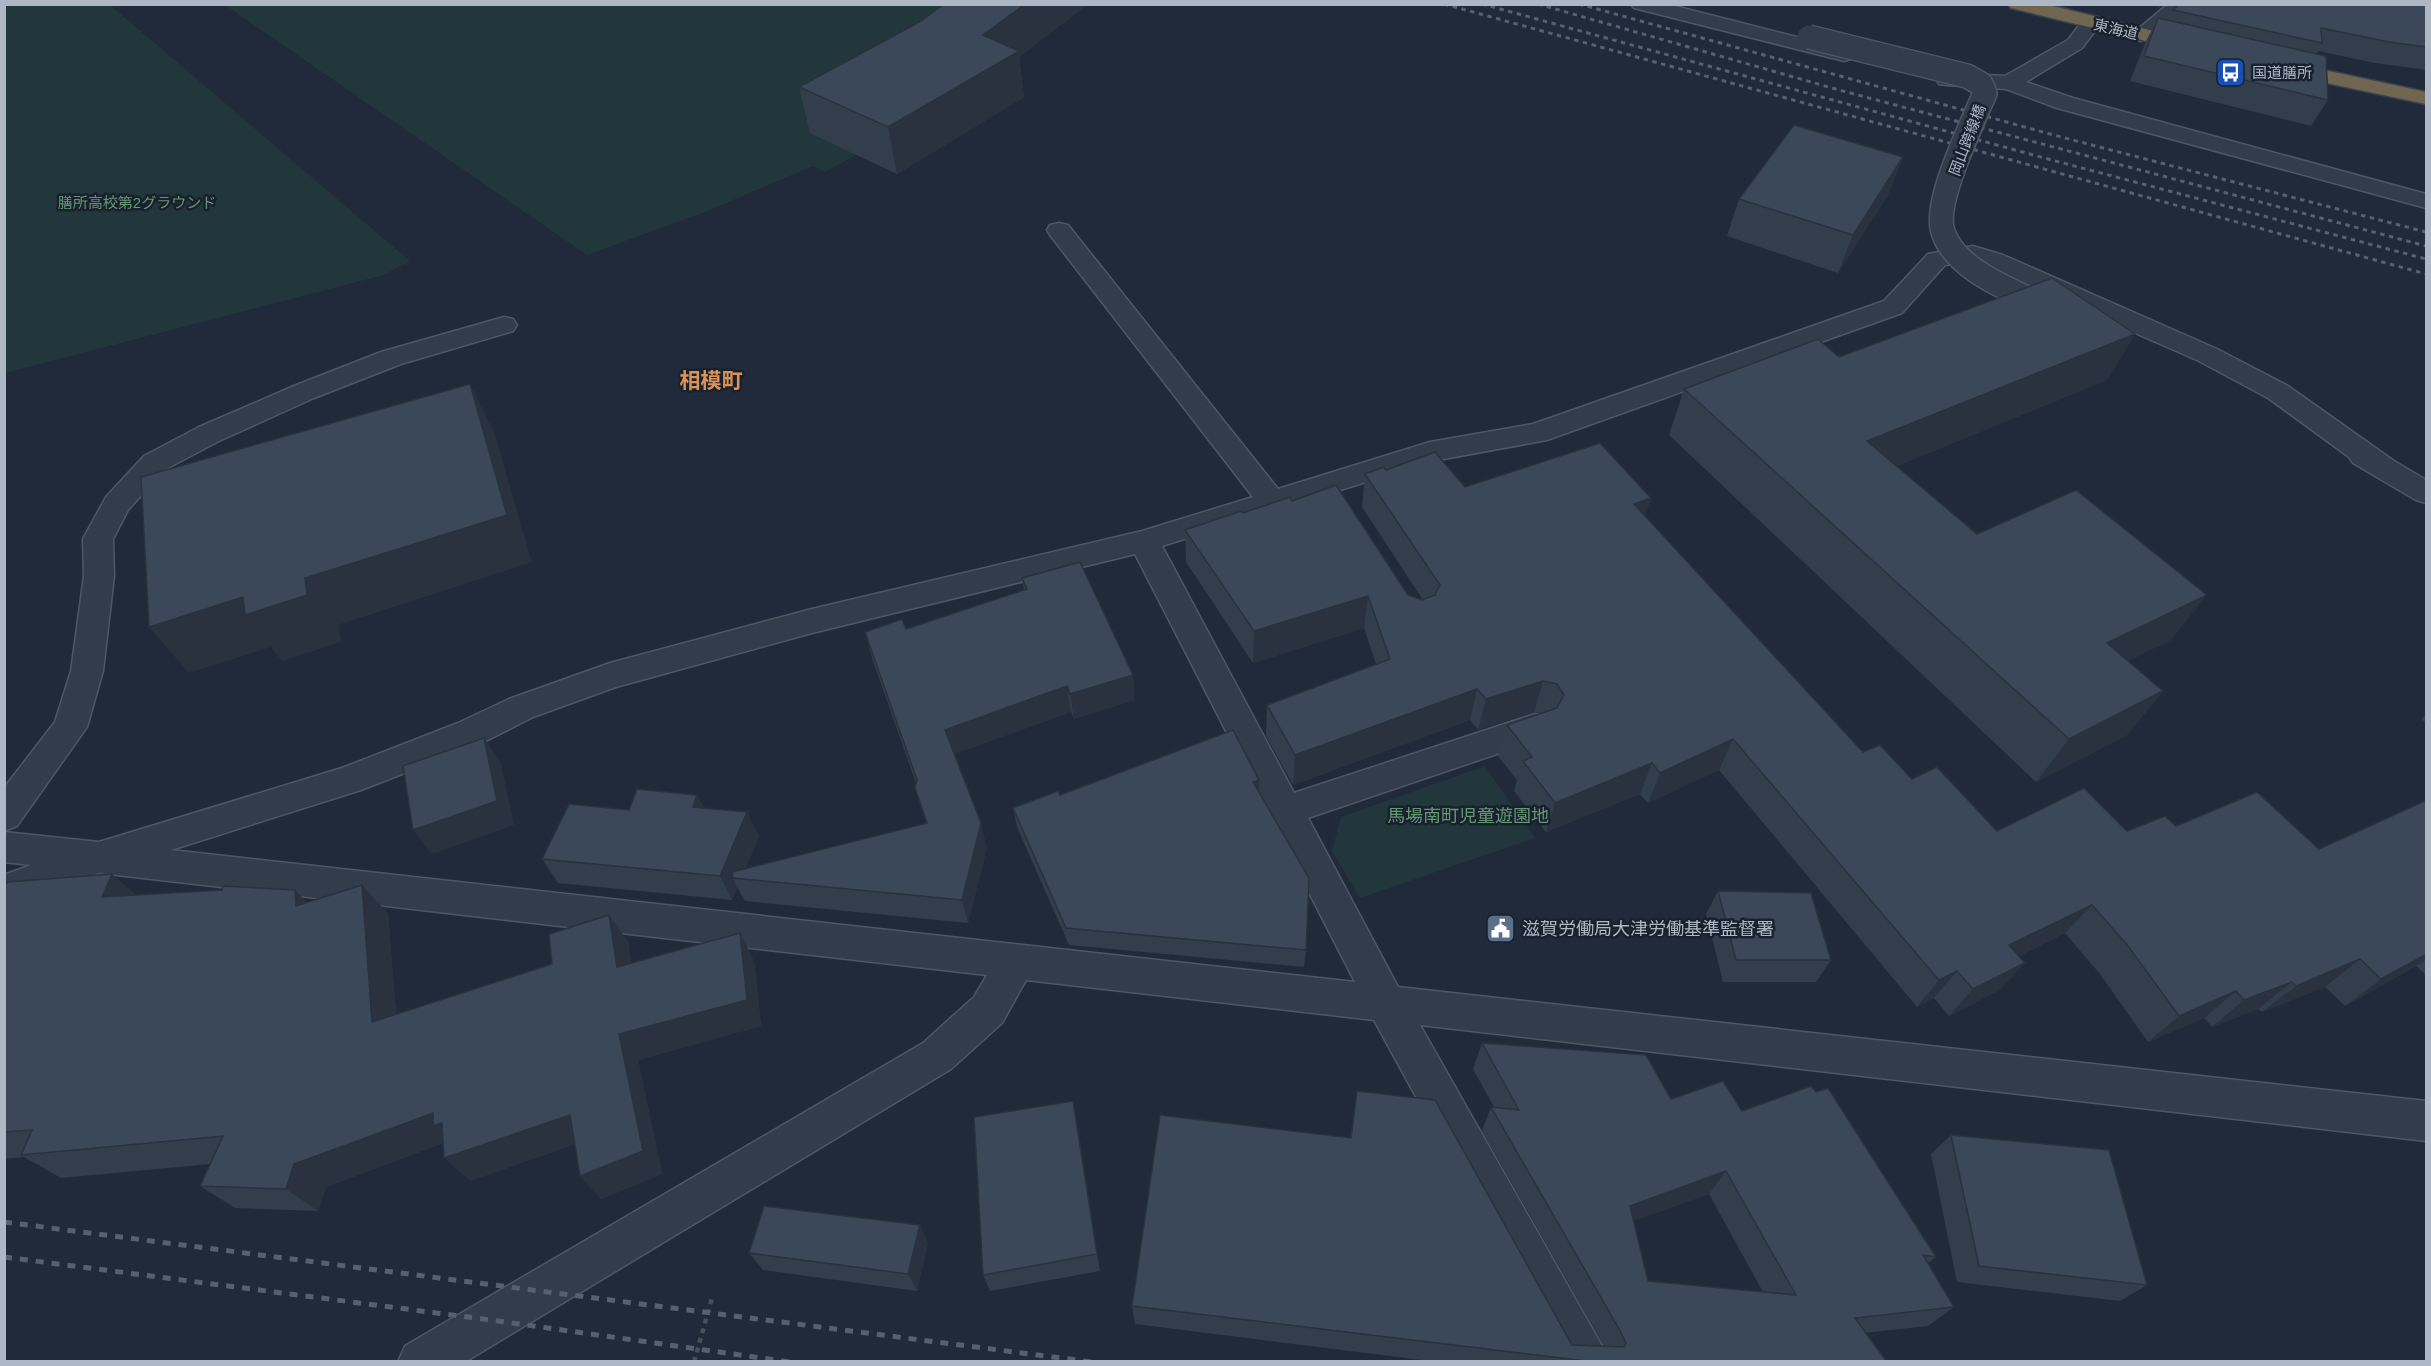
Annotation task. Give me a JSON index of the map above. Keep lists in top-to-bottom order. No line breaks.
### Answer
{"streets":{"highway":["東海道"],"street":["岡山跨線橋"]},"districts":["相模町"],"parks":["膳所高校第2グラウンド","馬場南町児童遊園地"],"places":{"bus stop":["国道膳所"],"public building":["滋賀労働局大津労働基準監督署"]}}
